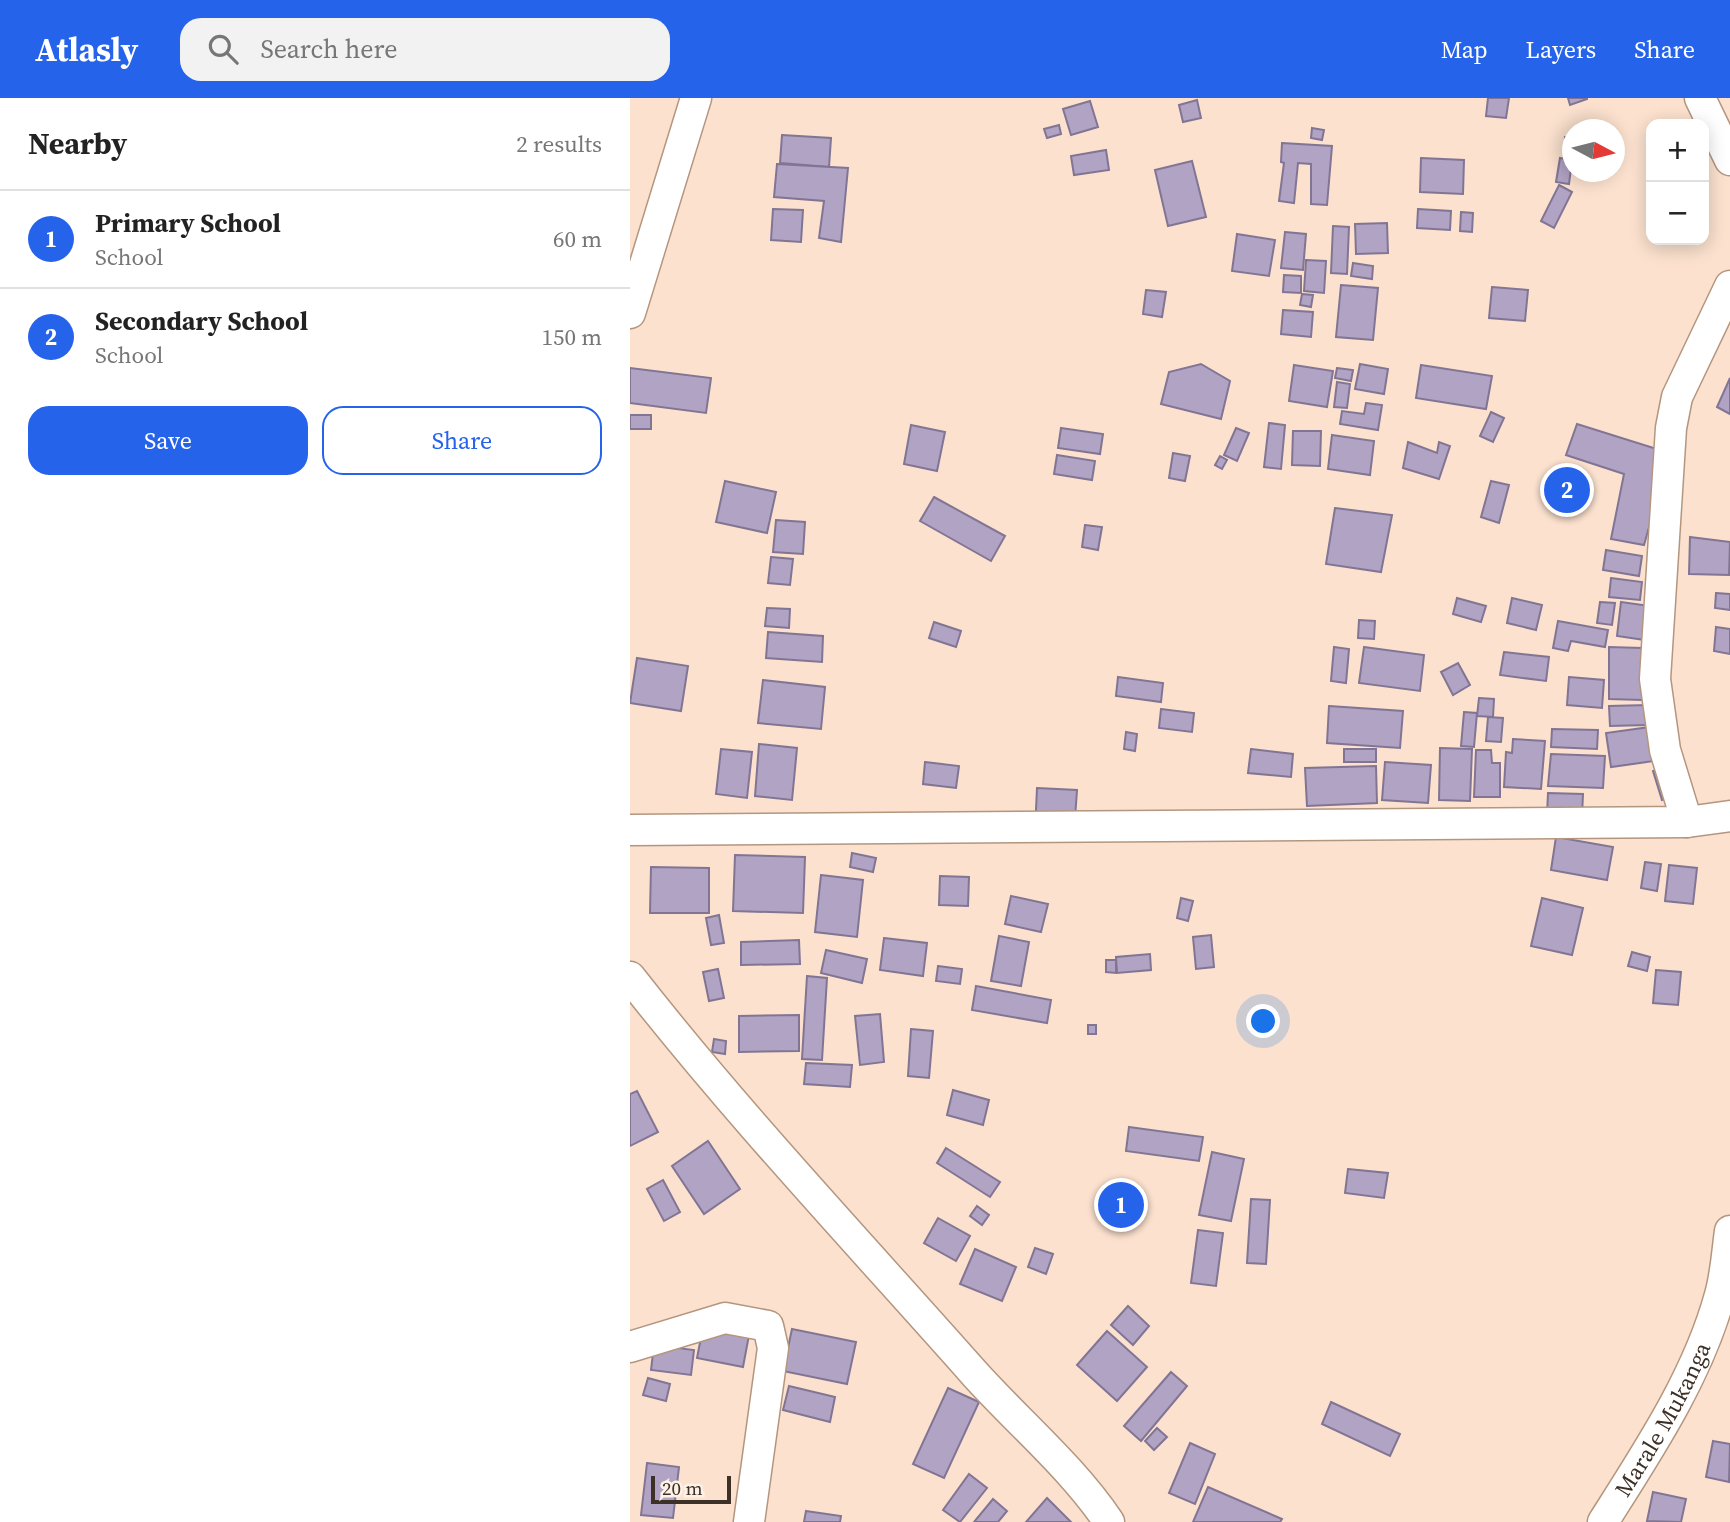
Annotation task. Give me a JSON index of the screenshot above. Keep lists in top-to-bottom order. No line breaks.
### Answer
{"streets":{"street":["Marale Mukanga"]},"scale_bar":"20 m","north":"right","page":{"header":"Atlasly","search":"Search here","nav":["Map","Layers","Share"],"heading":["Nearby","2 results"],"map_buttons":["+","−"],"list":[{"mark":"1","name":"Primary School","note":"School","value":"60 m"},{"mark":"2","name":"Secondary School","note":"School","value":"150 m"}],"buttons":["Save","Share"],"pins":["2","1"],"scale":"20 m"}}
